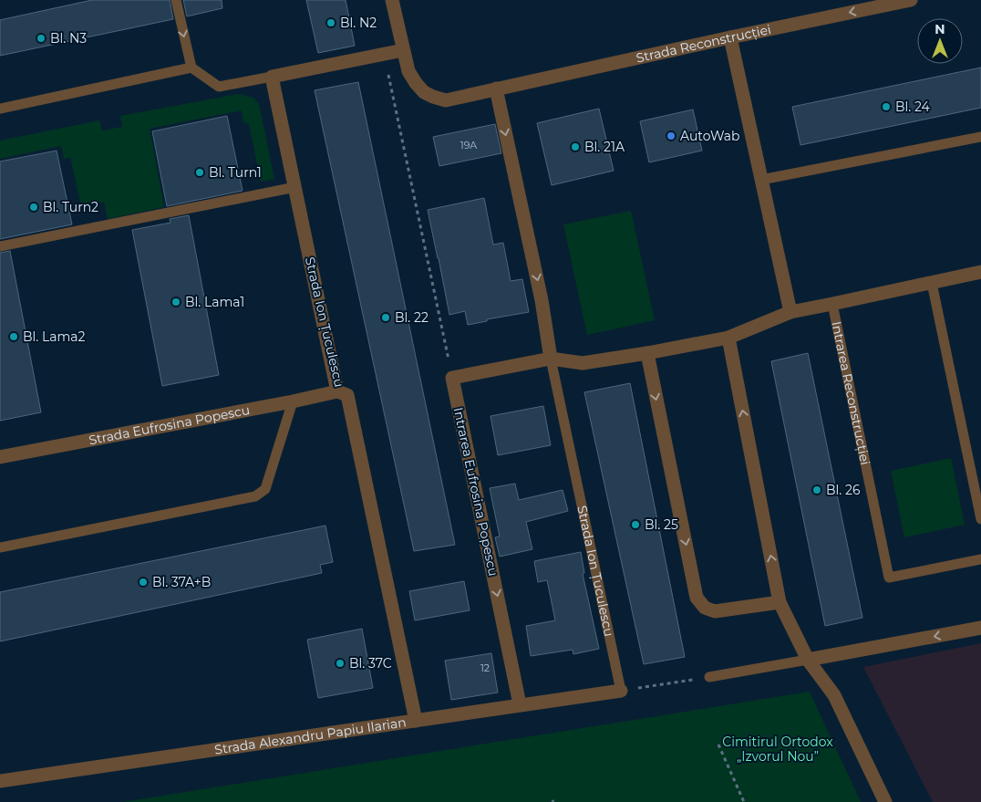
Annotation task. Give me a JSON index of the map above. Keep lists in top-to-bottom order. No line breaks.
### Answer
{"streets":{"street":["Strada Reconstrucției","Strada Ion Țuculescu","Intrarea Reconstrucției","Strada Eufrosina Popescu","Intrarea Eufrosina Popescu","Strada Alexandru Papiu Ilarian"]},"crossings":[["Strada Reconstrucției","Strada Ion Țuculescu"],["Strada Ion Țuculescu","Intrarea Reconstrucției"],["Strada Ion Țuculescu","Strada Eufrosina Popescu"],["Strada Ion Țuculescu","Strada Alexandru Papiu Ilarian"],["Intrarea Eufrosina Popescu","Strada Alexandru Papiu Ilarian"]],"one_way":["Strada Reconstrucției","Intrarea Eufrosina Popescu"],"parks":["Cimitirul Ortodox „Izvorul Nou”"],"places":["Bl. N2","Bl. N3","Bl. 24","AutoWab","Bl. 21A","Bl. Turn1","Bl. Turn2","Bl. Lama1","Bl. 22","Bl. Lama2","Bl. 26","Bl. 25","Bl. 37A+B","Bl. 37C"],"house_numbers":["19A","12"],"north":"top"}
